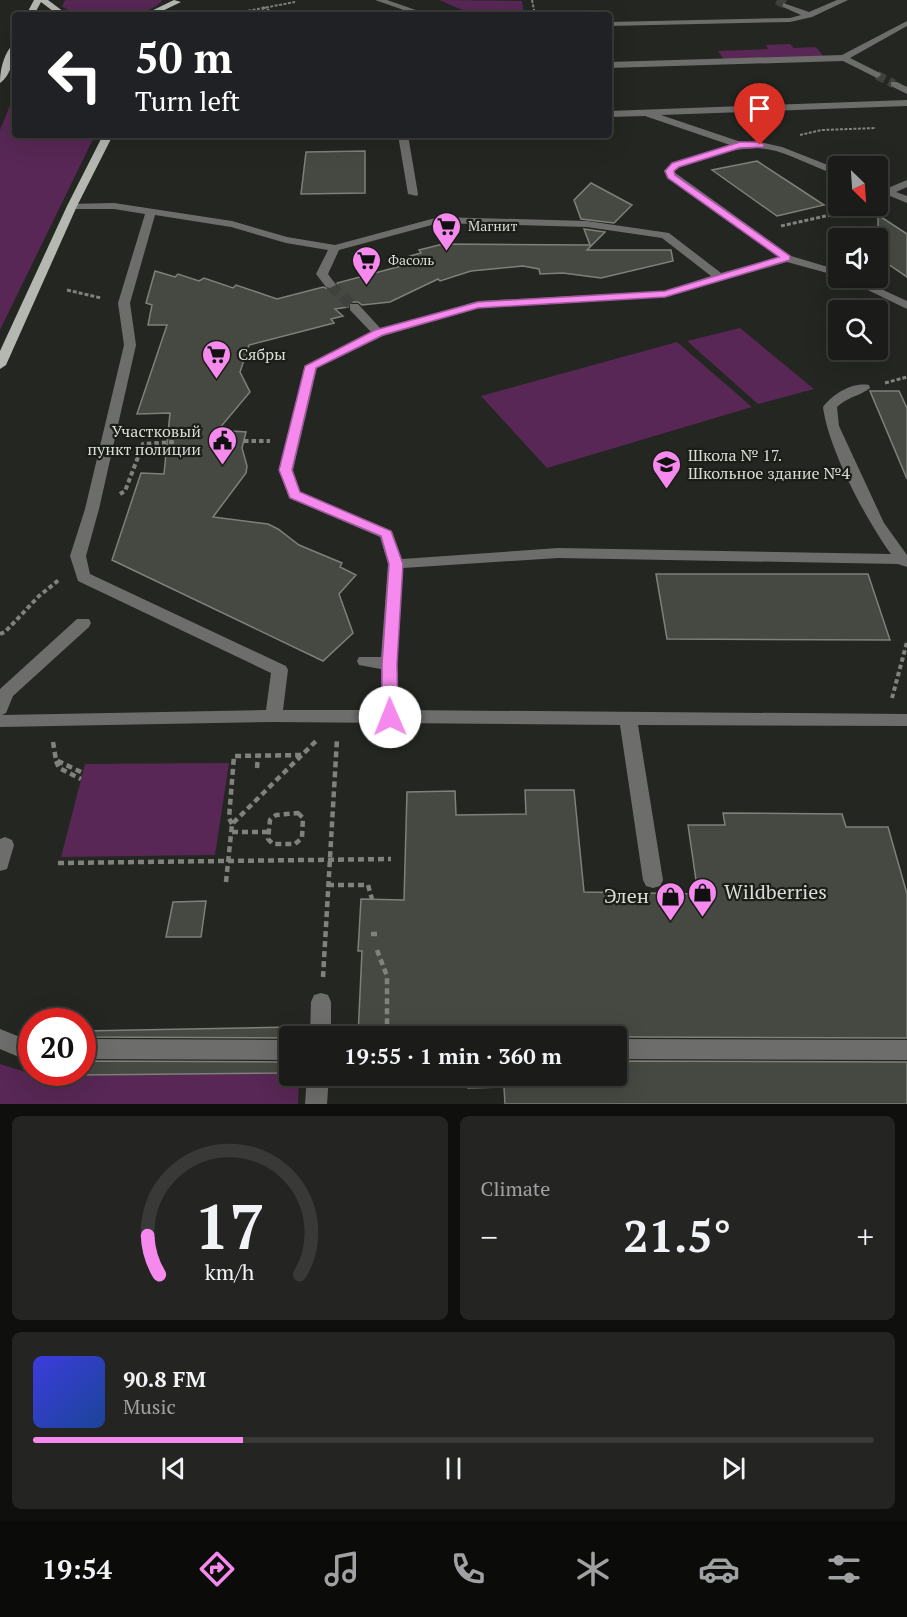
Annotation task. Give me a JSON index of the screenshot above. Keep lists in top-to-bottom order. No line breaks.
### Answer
{"places":{"supermarket":["Магнит","Фасоль","Сябры"],"public building":["Участковый пункт полиции"],"school or university":["Школа № 17. Школьное здание №4"],"shop":["Wildberries","Элен"]},"north":"bottom right","page":{"turn":["50 m","Turn left"],"limit":"20","trip":"19:55 · 1 min · 360 m","tile":"Climate","heat":["−","21.5°","+"],"song":["90.8 FM","Music"],"tabs":"19:54","gauge":["17","km/h"]}}
